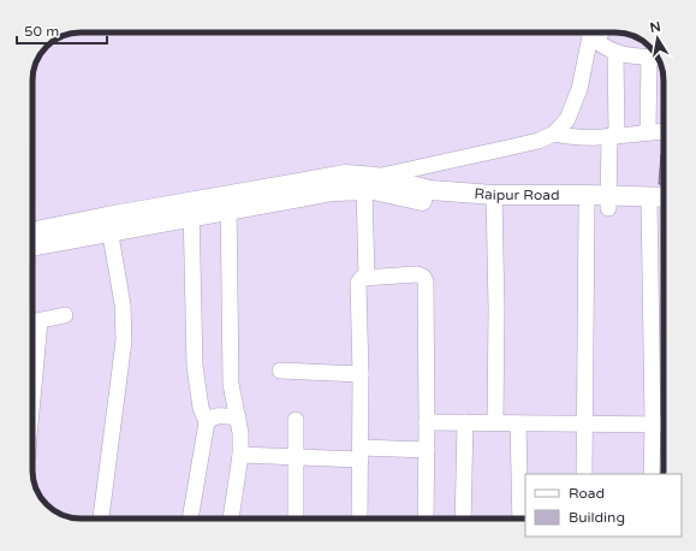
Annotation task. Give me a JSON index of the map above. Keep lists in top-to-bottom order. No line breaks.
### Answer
{"streets":{"main road":["Raipur Road"]},"legend":["Road","Building"],"scale_bar":"50 m","north":"top"}
